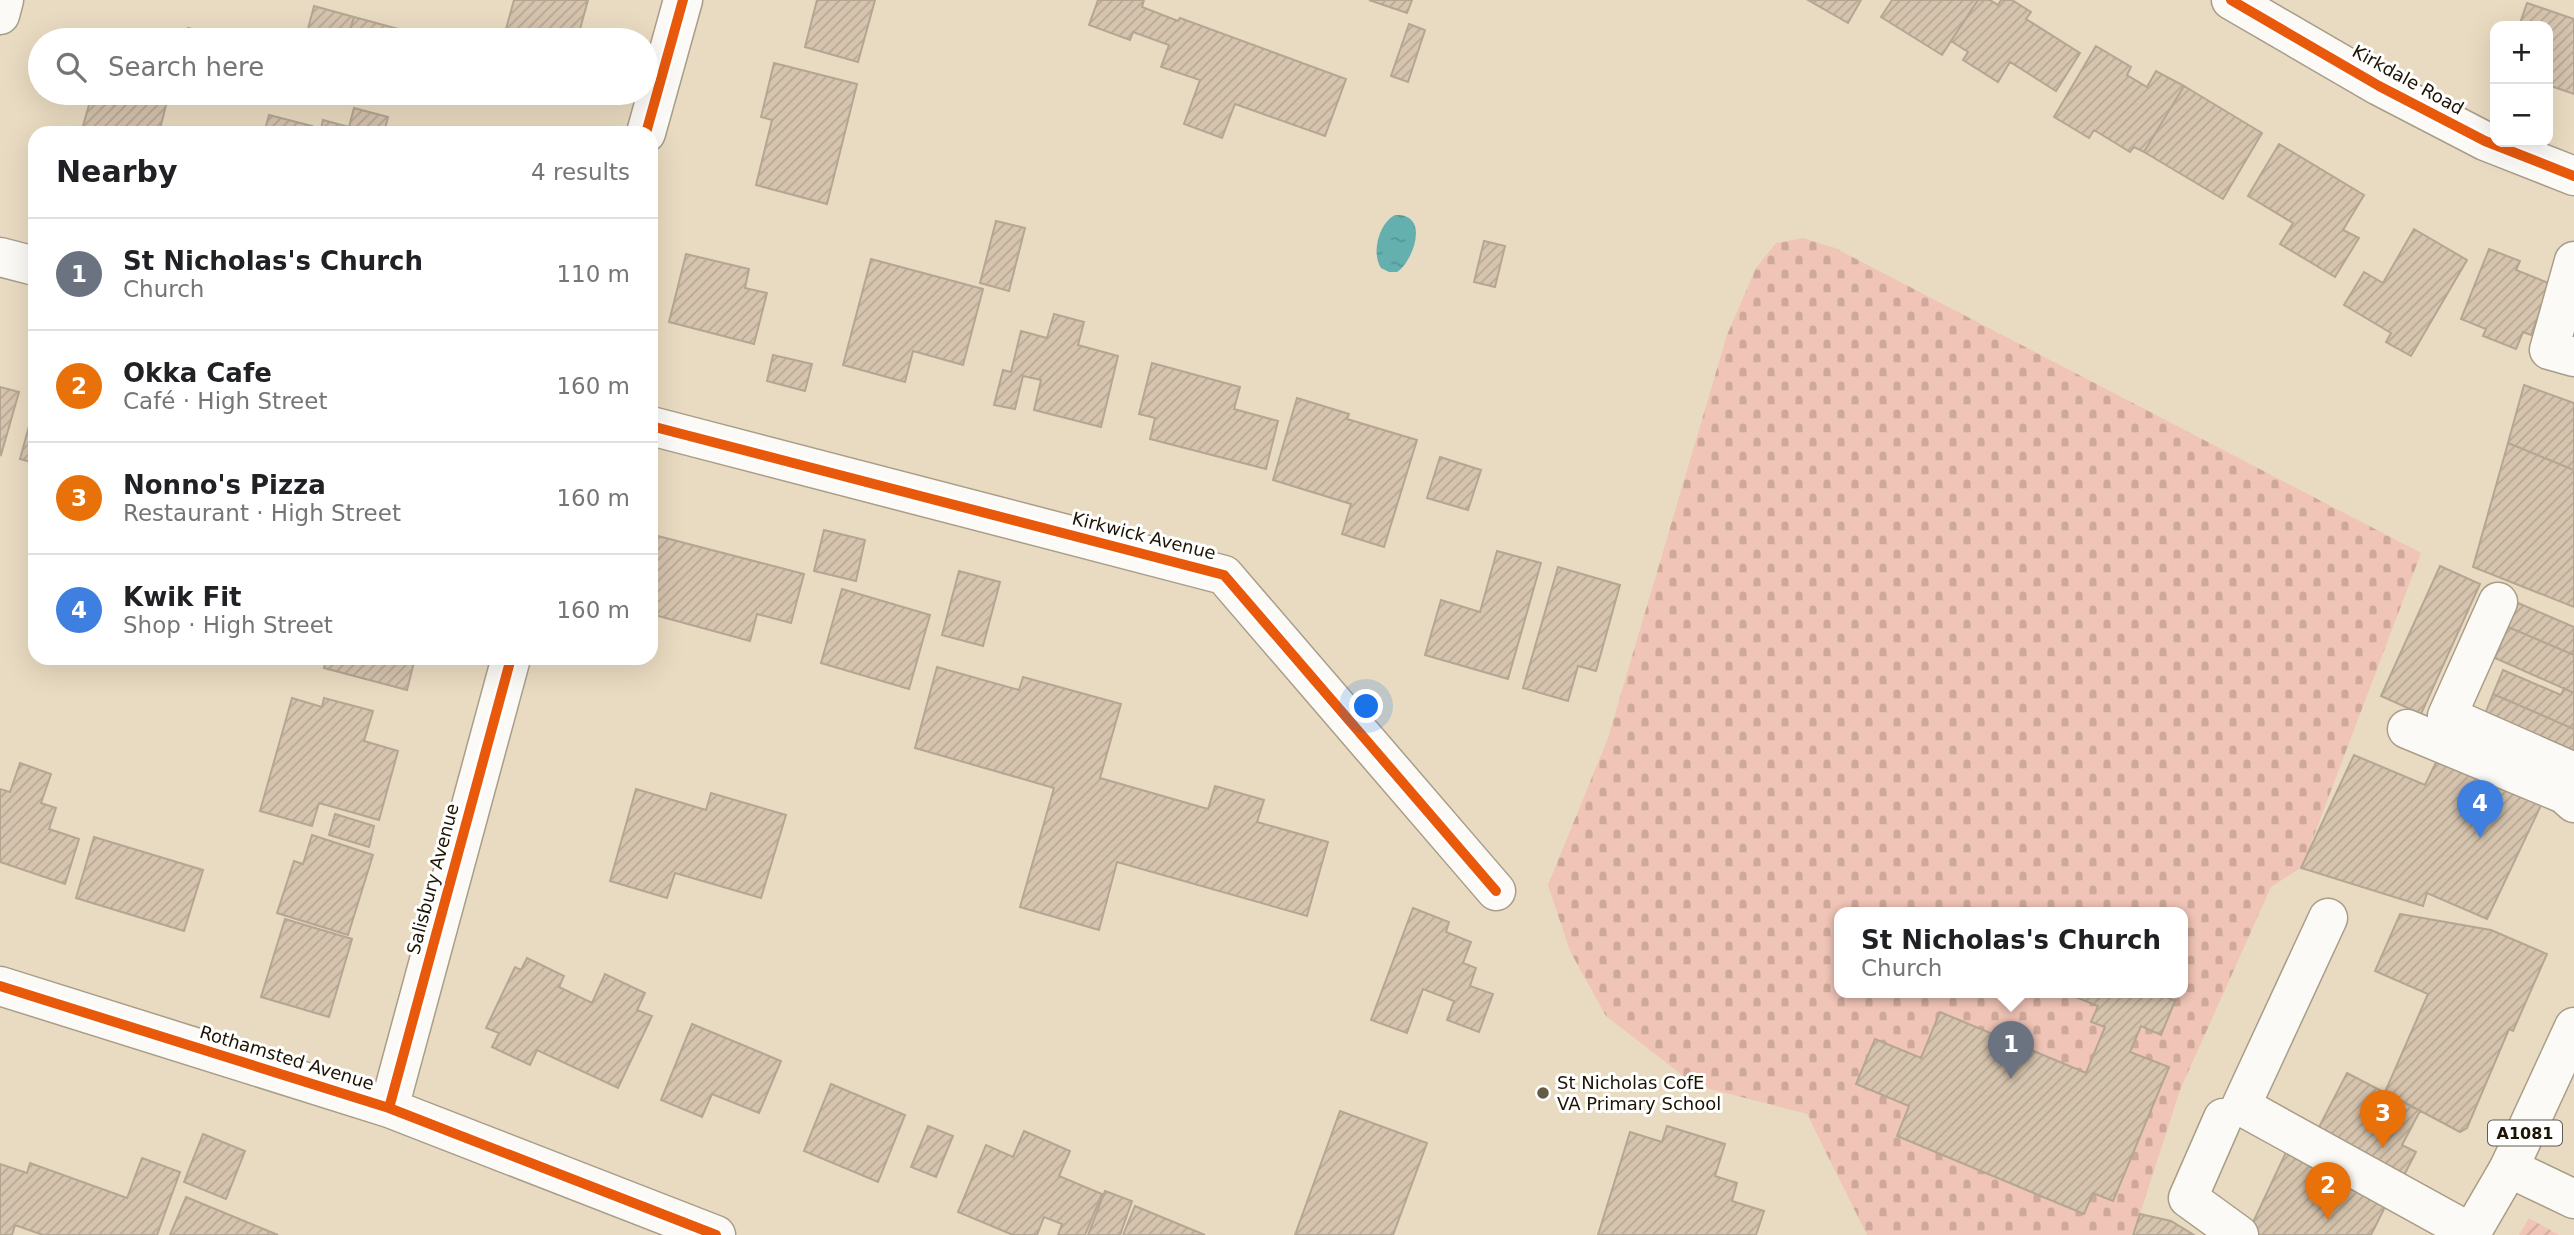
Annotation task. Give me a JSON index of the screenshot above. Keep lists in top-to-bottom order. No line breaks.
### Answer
{"streets":{"street":["Kirkdale Road","Kirkwick Avenue","Salisbury Avenue","Rothamsted Avenue","A1081"]},"crossings":[["Salisbury Avenue","Rothamsted Avenue"]],"places":["St Nicholas CofE VA Primary School"],"page":{"map_buttons":["+","−"],"search":"Search here","heading":["Nearby","4 results"],"list":[{"mark":"1","name":"St Nicholas's Church","note":"Church","value":"110 m"},{"mark":"2","name":"Okka Cafe","note":"Café · High Street","value":"160 m"},{"mark":"3","name":"Nonno's Pizza","note":"Restaurant · High Street","value":"160 m"},{"mark":"4","name":"Kwik Fit","note":"Shop · High Street","value":"160 m"}],"pins":["4","1","3","2"],"popup":["St Nicholas's Church","Church"]}}
